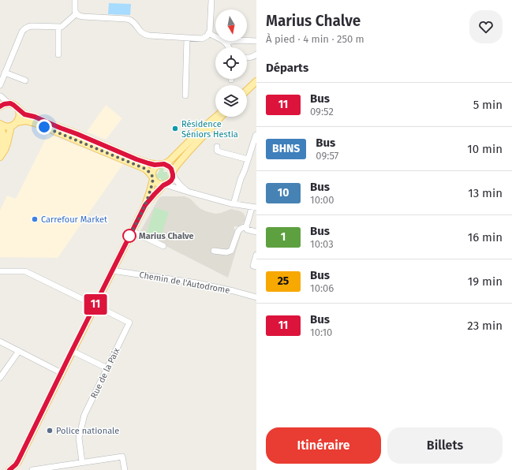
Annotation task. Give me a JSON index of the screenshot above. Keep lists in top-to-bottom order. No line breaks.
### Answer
{"streets":{"street":["Chemin de l'Autodrome","Rue de la Paix"]},"places":["Résidence Séniors Hestia","Carrefour Market","Marius Chalve","Police nationale"],"lines":["bus line 11"],"north":"bottom","page":{"on_map":"11","heading":[["Marius Chalve","À pied · 4 min · 250 m"],"Départs"],"list":[{"mark":"11","name":"Bus","note":"09:52","value":"5 min"},{"mark":"BHNS","name":"Bus","note":"09:57","value":"10 min"},{"mark":"10","name":"Bus","note":"10:00","value":"13 min"},{"mark":"1","name":"Bus","note":"10:03","value":"16 min"},{"mark":"25","name":"Bus","note":"10:06","value":"19 min"},{"mark":"11","name":"Bus","note":"10:10","value":"23 min"}],"buttons":["Itinéraire","Billets"]}}
